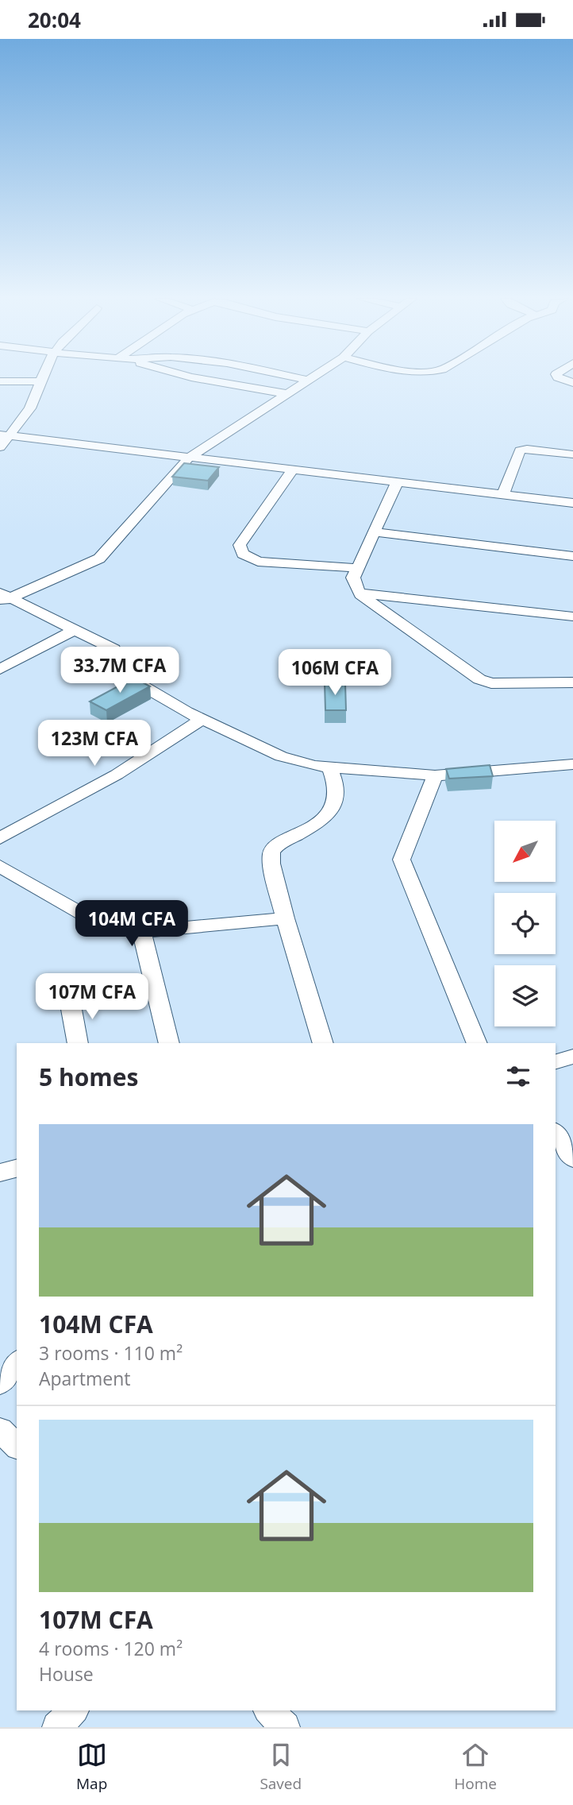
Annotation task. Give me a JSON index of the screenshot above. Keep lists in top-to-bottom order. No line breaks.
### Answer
{"north":"bottom left","page":{"status":"20:04","price":["33.7M CFA","106M CFA","123M CFA","104M CFA","107M CFA"],"heading":"5 homes","list":[{"name":"104M CFA","note":"3 rooms · 110 m² · Apartment"},{"name":"107M CFA","note":"4 rooms · 120 m² · House"}],"tabs":["Map","Saved","Home"]}}
